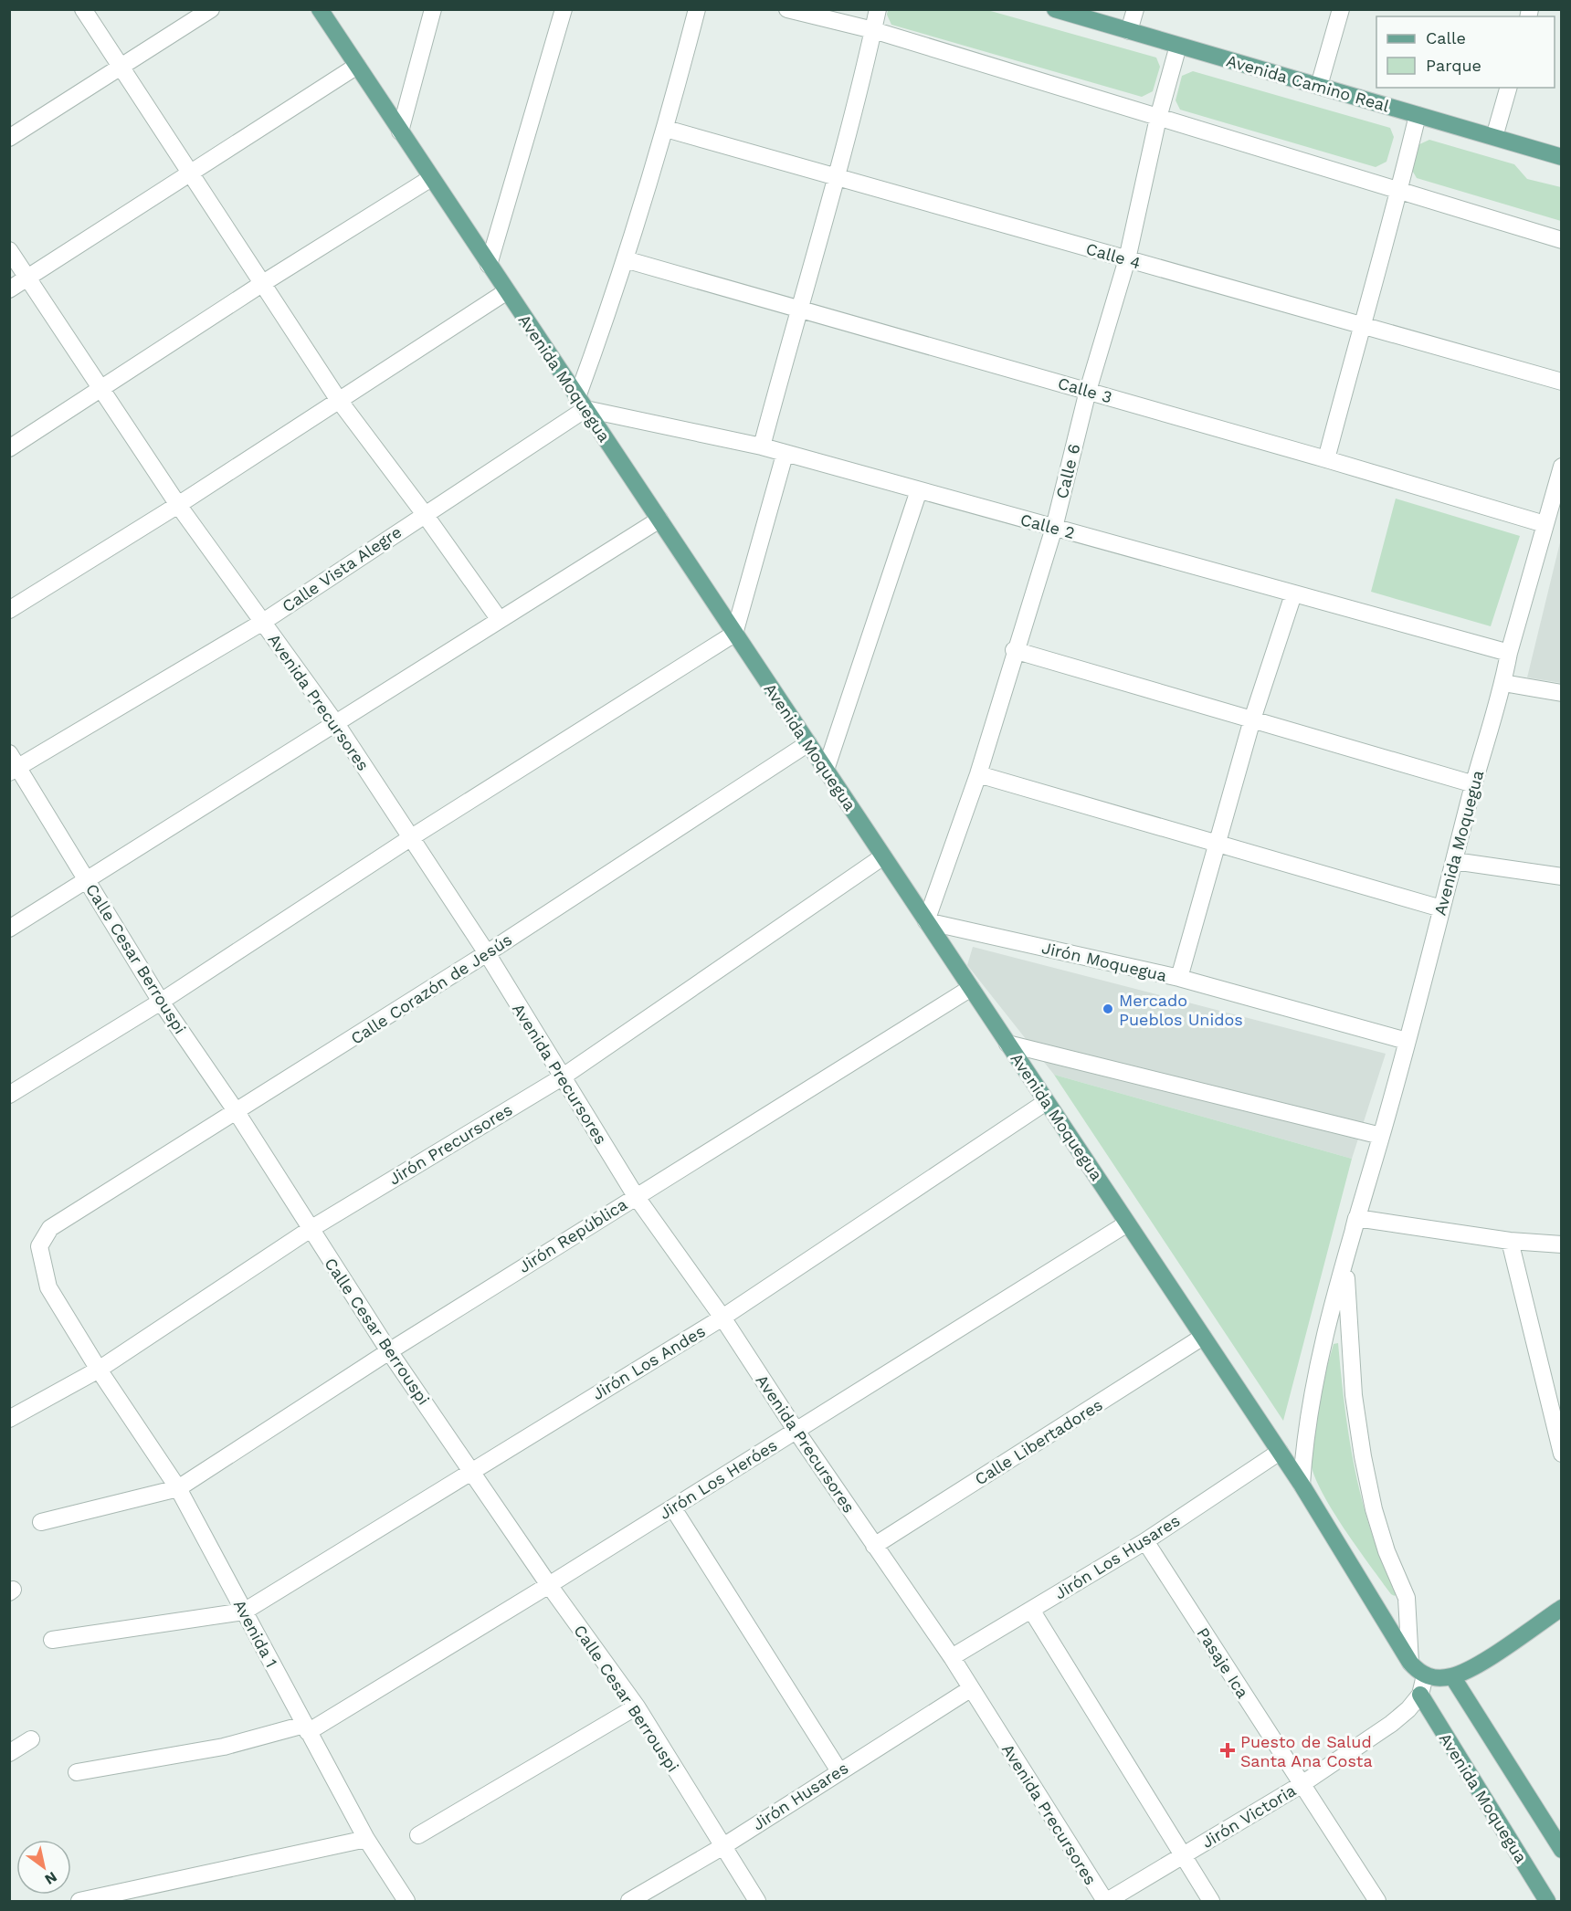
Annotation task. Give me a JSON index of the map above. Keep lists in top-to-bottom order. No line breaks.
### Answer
{"streets":{"main road":["Avenida Camino Real","Avenida Moquegua"],"street":["Calle 4","Calle 3","Calle 6","Calle 2","Calle Vista Alegre","Avenida Precursores","Calle Cesar Berrouspi","Jirón Moquegua","Calle Corazón de Jesús","Jirón Precursores","Jirón República","Jirón Los Andes","Calle Libertadores","Jirón Los Heróes","Jirón Los Husares","Avenida 1","Pasaje Ica","Jirón Husares","Jirón Victoria"]},"crossings":[["Avenida Camino Real","Calle 6"],["Calle 4","Calle 6"],["Avenida Moquegua","Calle 3"],["Avenida Moquegua","Calle 6"],["Avenida Moquegua","Calle 2"],["Avenida Moquegua","Calle Vista Alegre"],["Avenida Moquegua","Jirón Moquegua"],["Avenida Moquegua","Calle Corazón de Jesús"],["Avenida Moquegua","Jirón Precursores"],["Avenida Moquegua","Jirón República"],["Avenida Moquegua","Jirón Los Andes"],["Avenida Moquegua","Calle Libertadores"],["Avenida Moquegua","Jirón Los Heróes"],["Avenida Moquegua","Jirón Los Husares"],["Avenida Moquegua","Jirón Victoria"],["Calle 3","Calle 6"],["Calle 6","Calle 2"],["Calle 6","Jirón Moquegua"],["Calle 2","Calle Vista Alegre"],["Calle Vista Alegre","Avenida Precursores"],["Calle Vista Alegre","Calle Cesar Berrouspi"],["Avenida Precursores","Calle Corazón de Jesús"],["Avenida Precursores","Jirón Precursores"],["Avenida Precursores","Jirón República"],["Avenida Precursores","Jirón Los Andes"],["Avenida Precursores","Calle Libertadores"],["Avenida Precursores","Jirón Los Heróes"],["Avenida Precursores","Jirón Los Husares"],["Avenida Precursores","Jirón Husares"],["Avenida Precursores","Jirón Victoria"],["Calle Cesar Berrouspi","Calle Corazón de Jesús"],["Calle Cesar Berrouspi","Jirón Precursores"],["Calle Cesar Berrouspi","Jirón República"],["Calle Cesar Berrouspi","Jirón Los Andes"],["Calle Cesar Berrouspi","Jirón Los Heróes"],["Calle Cesar Berrouspi","Jirón Husares"],["Calle Corazón de Jesús","Avenida 1"],["Jirón Precursores","Avenida 1"],["Jirón República","Avenida 1"],["Jirón Los Andes","Avenida 1"],["Jirón Los Heróes","Avenida 1"],["Jirón Los Husares","Pasaje Ica"],["Pasaje Ica","Jirón Victoria"]],"places":{"other":["Mercado Pueblos Unidos"],"health":["Puesto de Salud Santa Ana Costa"]},"legend":["Calle","Parque"],"north":"bottom right"}
